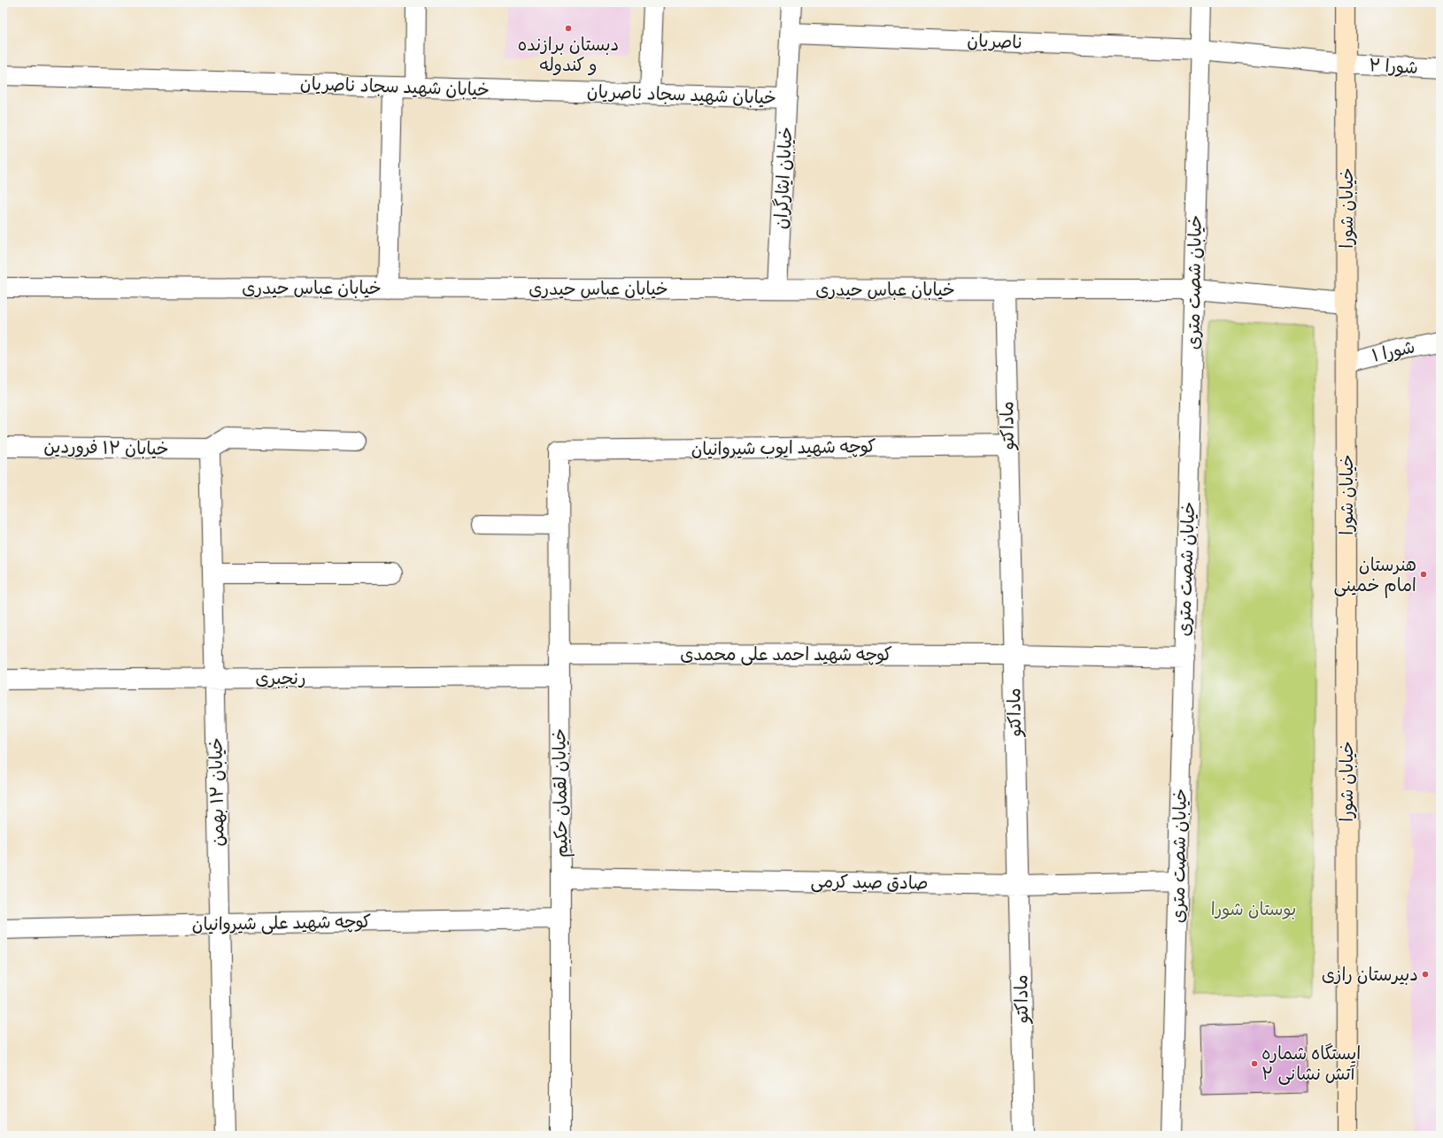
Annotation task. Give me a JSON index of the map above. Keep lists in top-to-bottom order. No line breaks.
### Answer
{"streets":{"street":["ناصریان","شورا ۲","خیابان شهید سجاد ناصریان","خیابان ایثارگران","خیابان شورا","خیابان شصت متری","خیابان عباس حیدری","شورا ۱","ماداکتو","خیابان ۱۲ فروردین","کوچه شهید ایوب شیروانیان","کوچه شهید احمد علی محمدی","رنجبری","خیابان ۱۲ بهمن","خیابان لقمان حکیم","صادق صید کرمی","کوچه شهید علی شیروانیان"]},"crossings":[["ناصریان","شورا ۲"],["ناصریان","خیابان ایثارگران"],["ناصریان","خیابان شورا"],["ناصریان","خیابان شصت متری"],["شورا ۲","خیابان شورا"],["خیابان شهید سجاد ناصریان","خیابان ایثارگران"],["خیابان ایثارگران","خیابان عباس حیدری"],["خیابان شورا","خیابان عباس حیدری"],["خیابان شورا","شورا ۱"],["خیابان شصت متری","خیابان عباس حیدری"],["خیابان شصت متری","کوچه شهید احمد علی محمدی"],["خیابان شصت متری","صادق صید کرمی"],["خیابان عباس حیدری","ماداکتو"],["ماداکتو","کوچه شهید ایوب شیروانیان"],["ماداکتو","کوچه شهید احمد علی محمدی"],["ماداکتو","صادق صید کرمی"],["خیابان ۱۲ فروردین","خیابان ۱۲ بهمن"],["کوچه شهید ایوب شیروانیان","خیابان لقمان حکیم"],["کوچه شهید احمد علی محمدی","خیابان لقمان حکیم"],["رنجبری","خیابان ۱۲ بهمن"],["رنجبری","خیابان لقمان حکیم"],["خیابان ۱۲ بهمن","کوچه شهید علی شیروانیان"],["خیابان لقمان حکیم","صادق صید کرمی"],["خیابان لقمان حکیم","کوچه شهید علی شیروانیان"]],"parks":["بوستان شورا"],"places":["دبستان برازنده و کندوله","هنرستان امام خمینی","دبیرستان رازی","ایستگاه شماره ۲ آتش نشانی"]}
